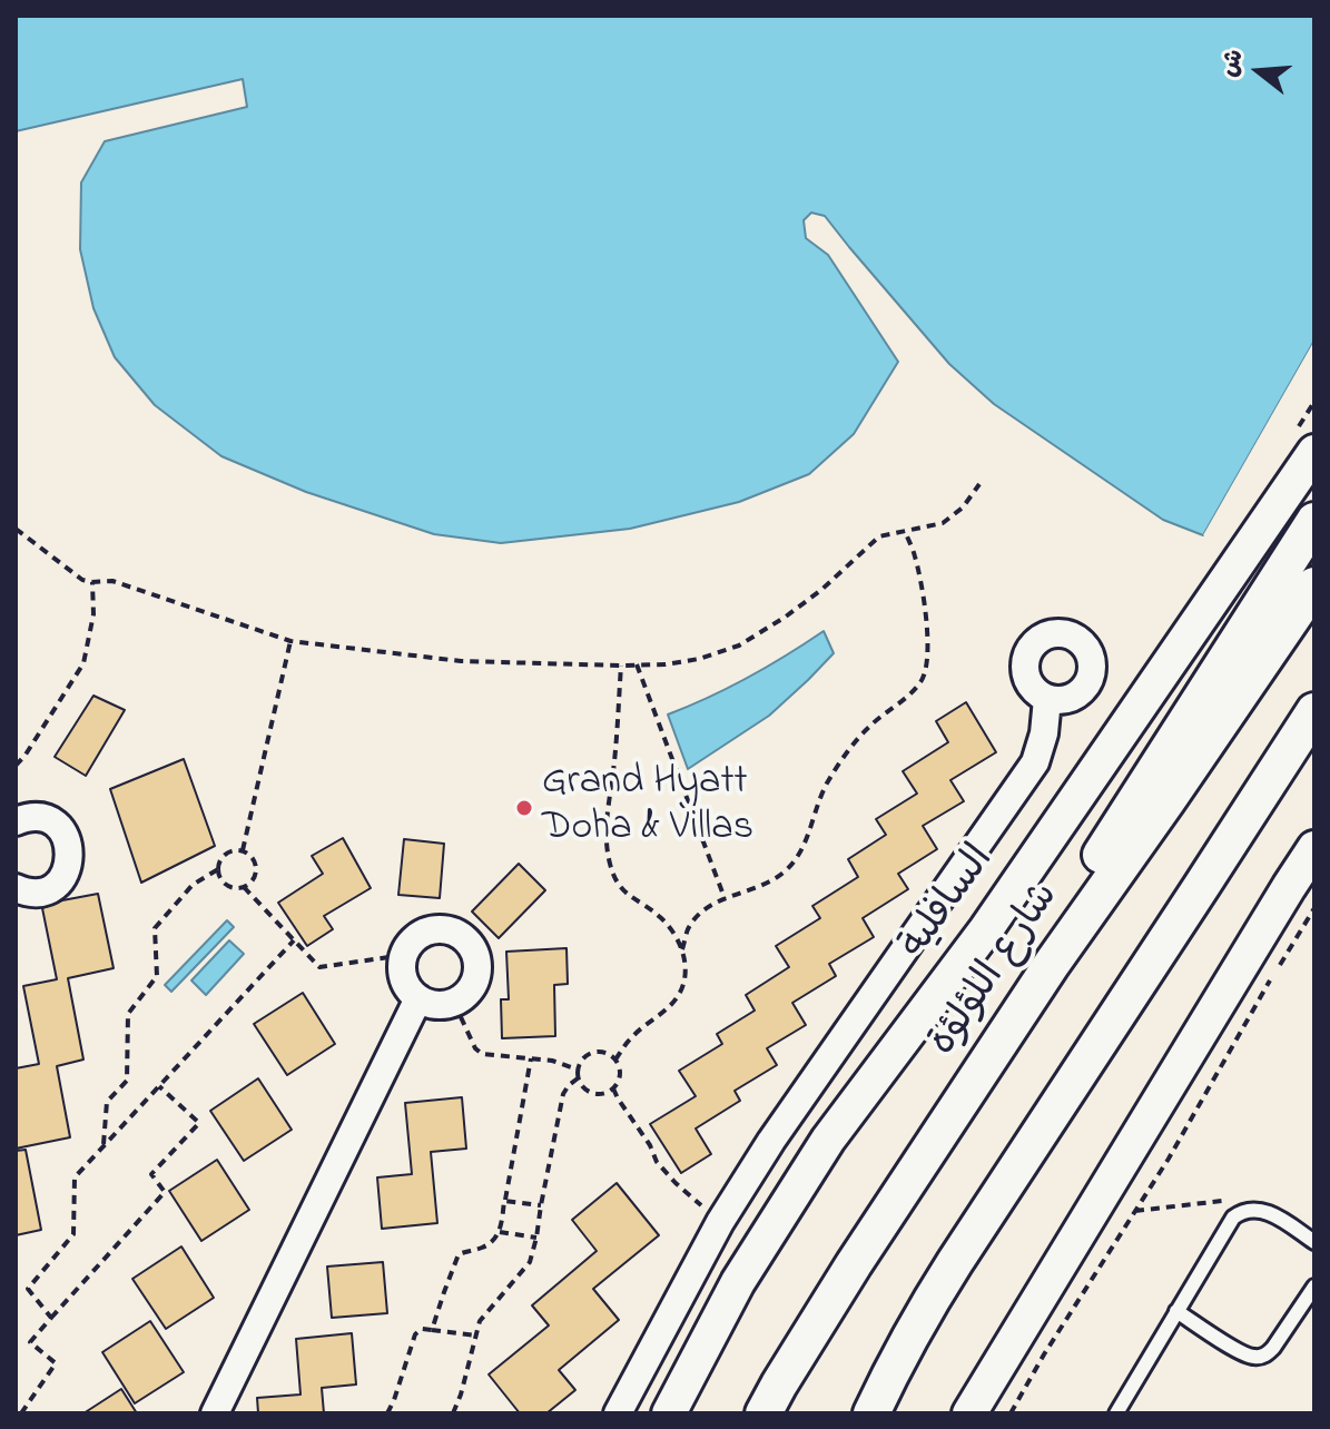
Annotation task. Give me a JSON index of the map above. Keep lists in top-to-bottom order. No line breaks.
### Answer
{"streets":{"main road":["شارع اللؤلؤة"],"street":["السافلية"]},"places":["Grand Hyatt Doha & Villas"],"north":"left"}
